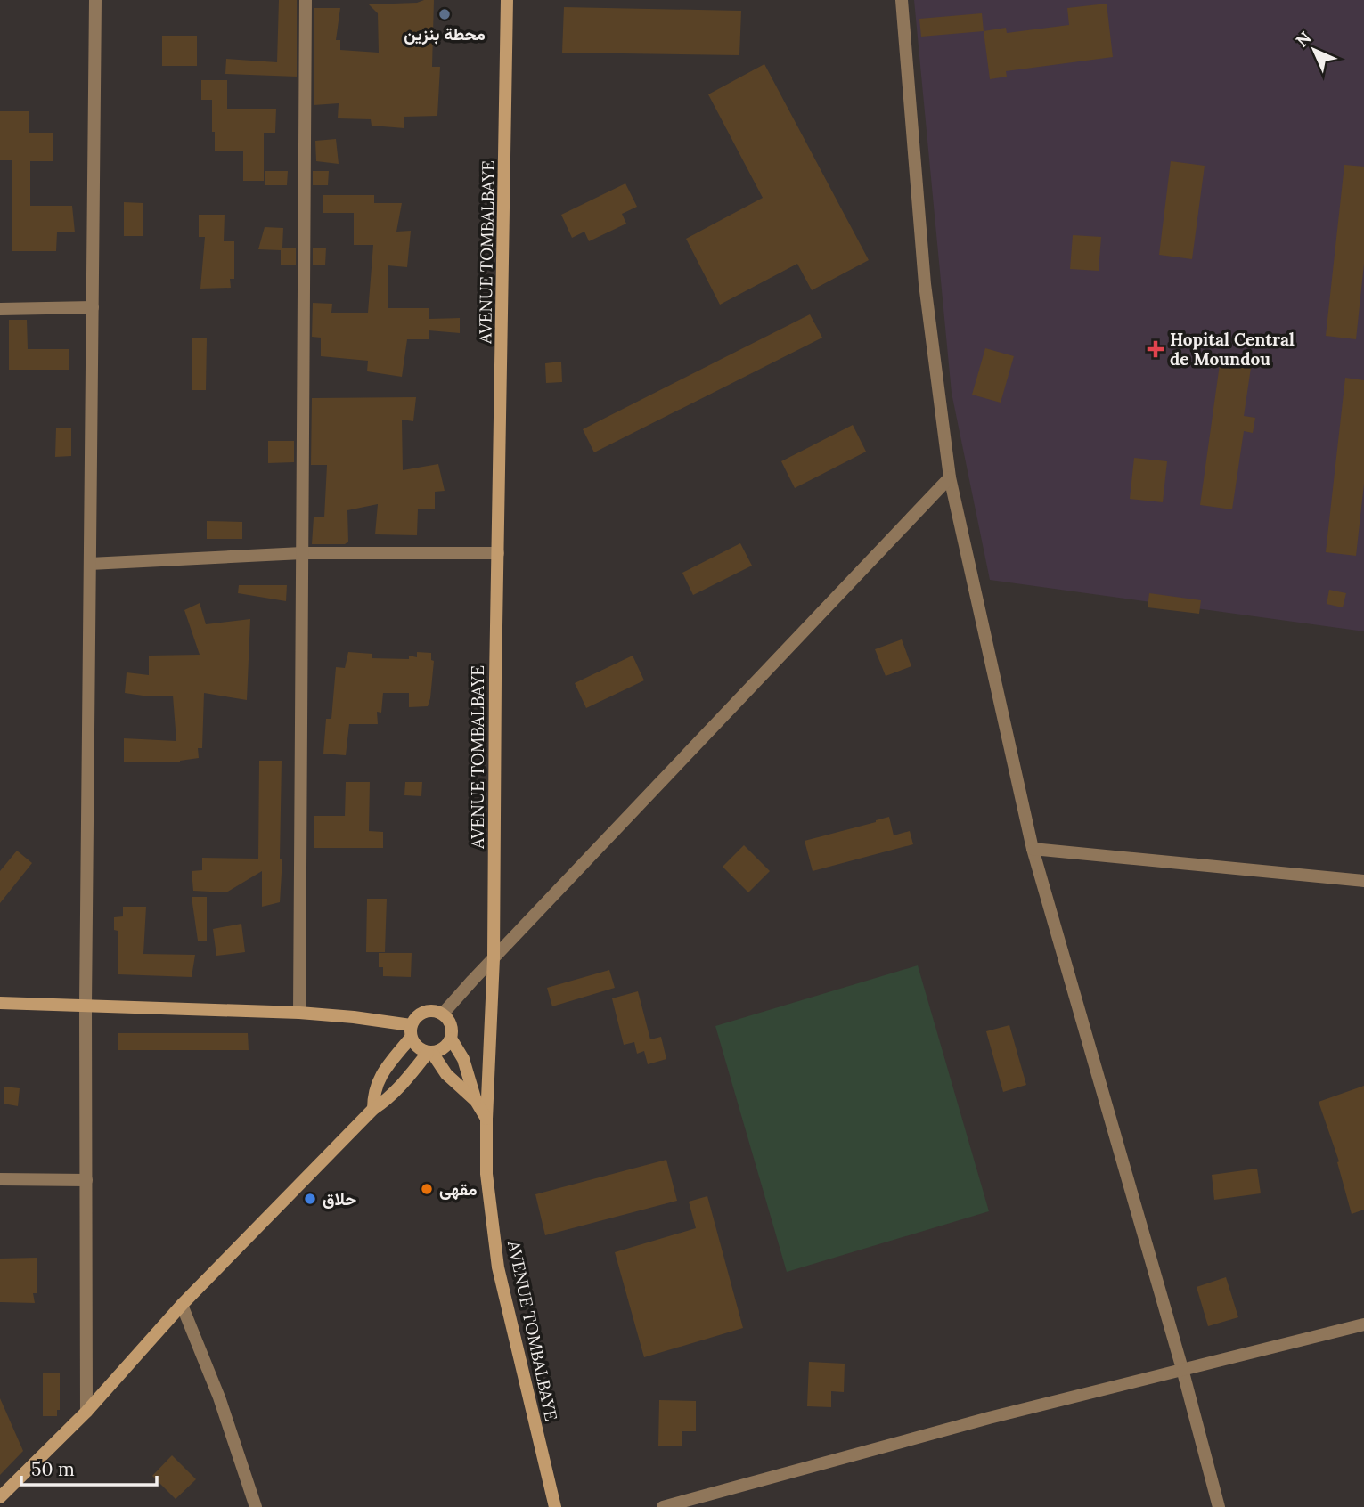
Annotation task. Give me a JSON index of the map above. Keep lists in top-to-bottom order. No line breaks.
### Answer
{"streets":{"main road":["AVENUE TOMBALBAYE"]},"places":{"other":["محطة بنزين","مقهى","حلاق"],"health":["Hopital Central de Moundou"]},"scale_bar":"50 m","north":"top left"}
